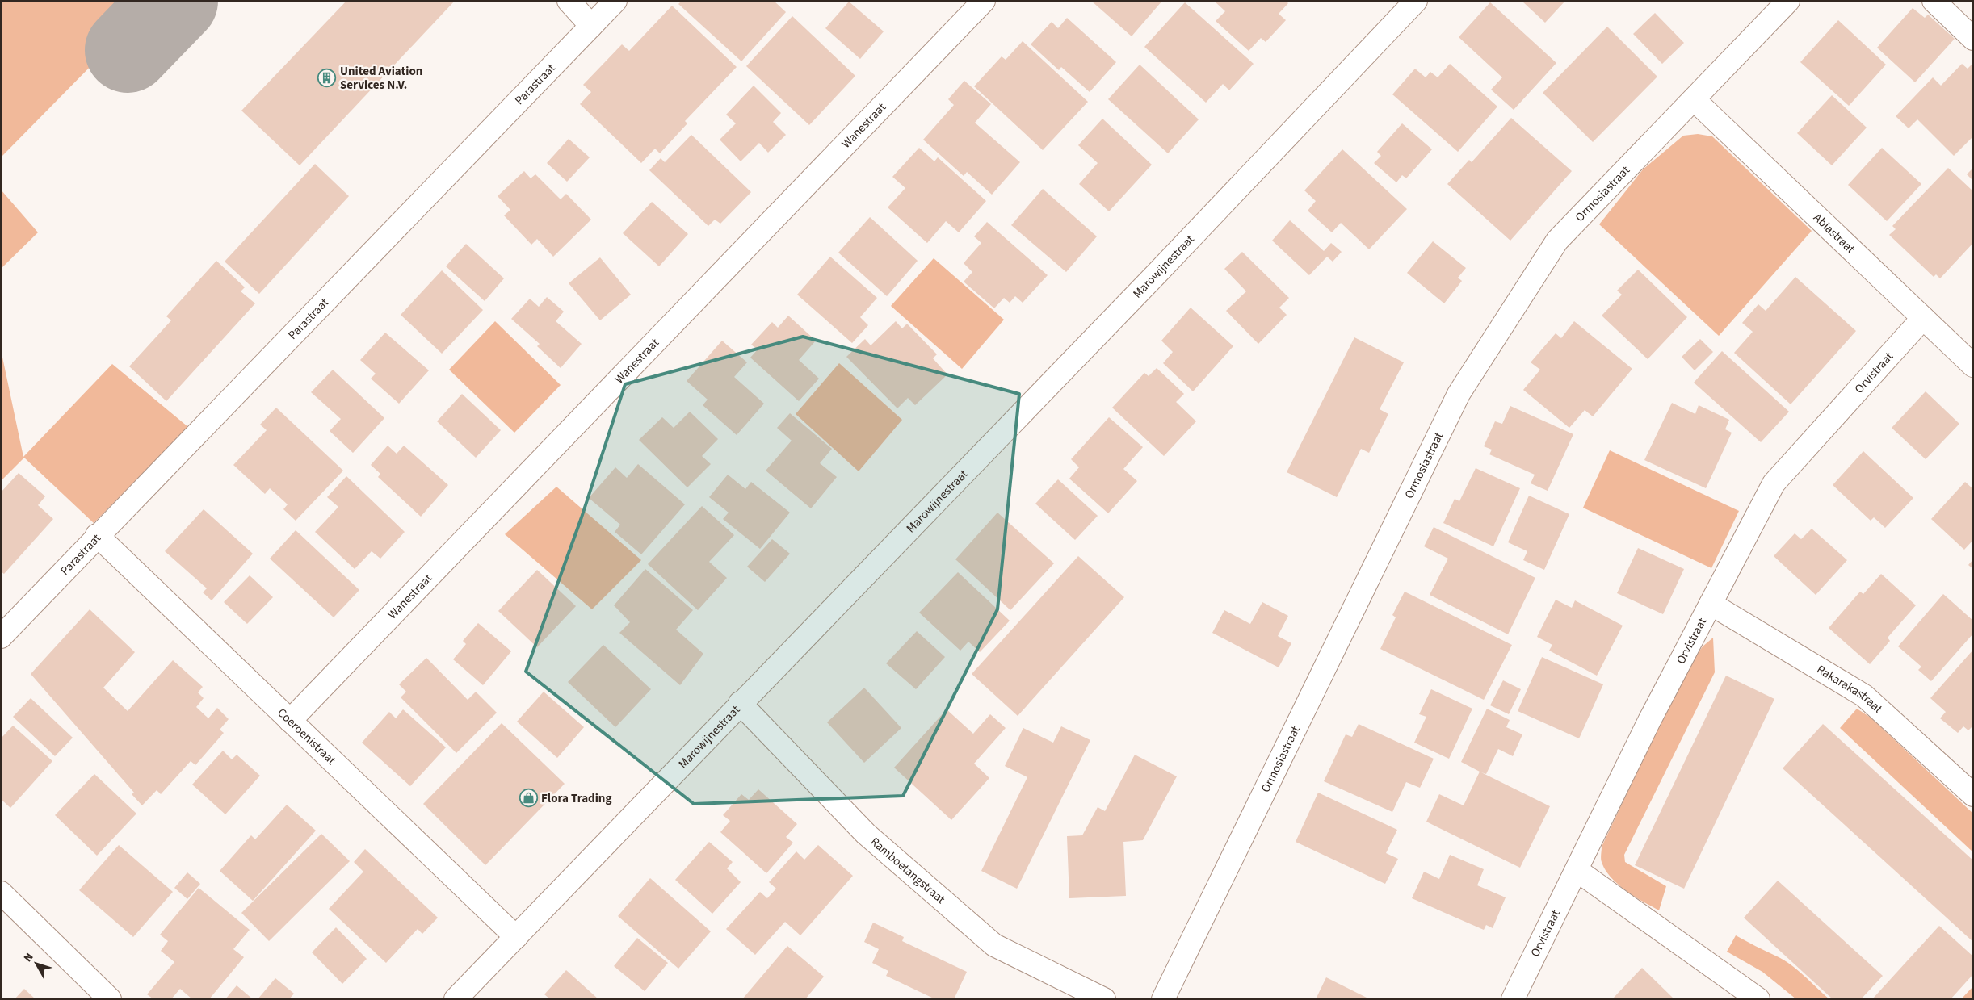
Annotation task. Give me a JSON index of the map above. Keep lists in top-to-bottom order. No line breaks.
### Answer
{"streets":{"street":["Parastraat","Wanestraat","Ormosiastraat","Abiastraat","Marowijnestraat","Orvistraat","Rakarakastraat","Coeroenistraat","Ramboetangstraat"]},"crossings":[["Parastraat","Coeroenistraat"],["Wanestraat","Coeroenistraat"],["Ormosiastraat","Abiastraat"],["Abiastraat","Orvistraat"],["Marowijnestraat","Coeroenistraat"],["Marowijnestraat","Ramboetangstraat"],["Orvistraat","Rakarakastraat"]],"places":{"building":["United Aviation Services N.V."],"shop":["Flora Trading"]},"north":"top left"}
